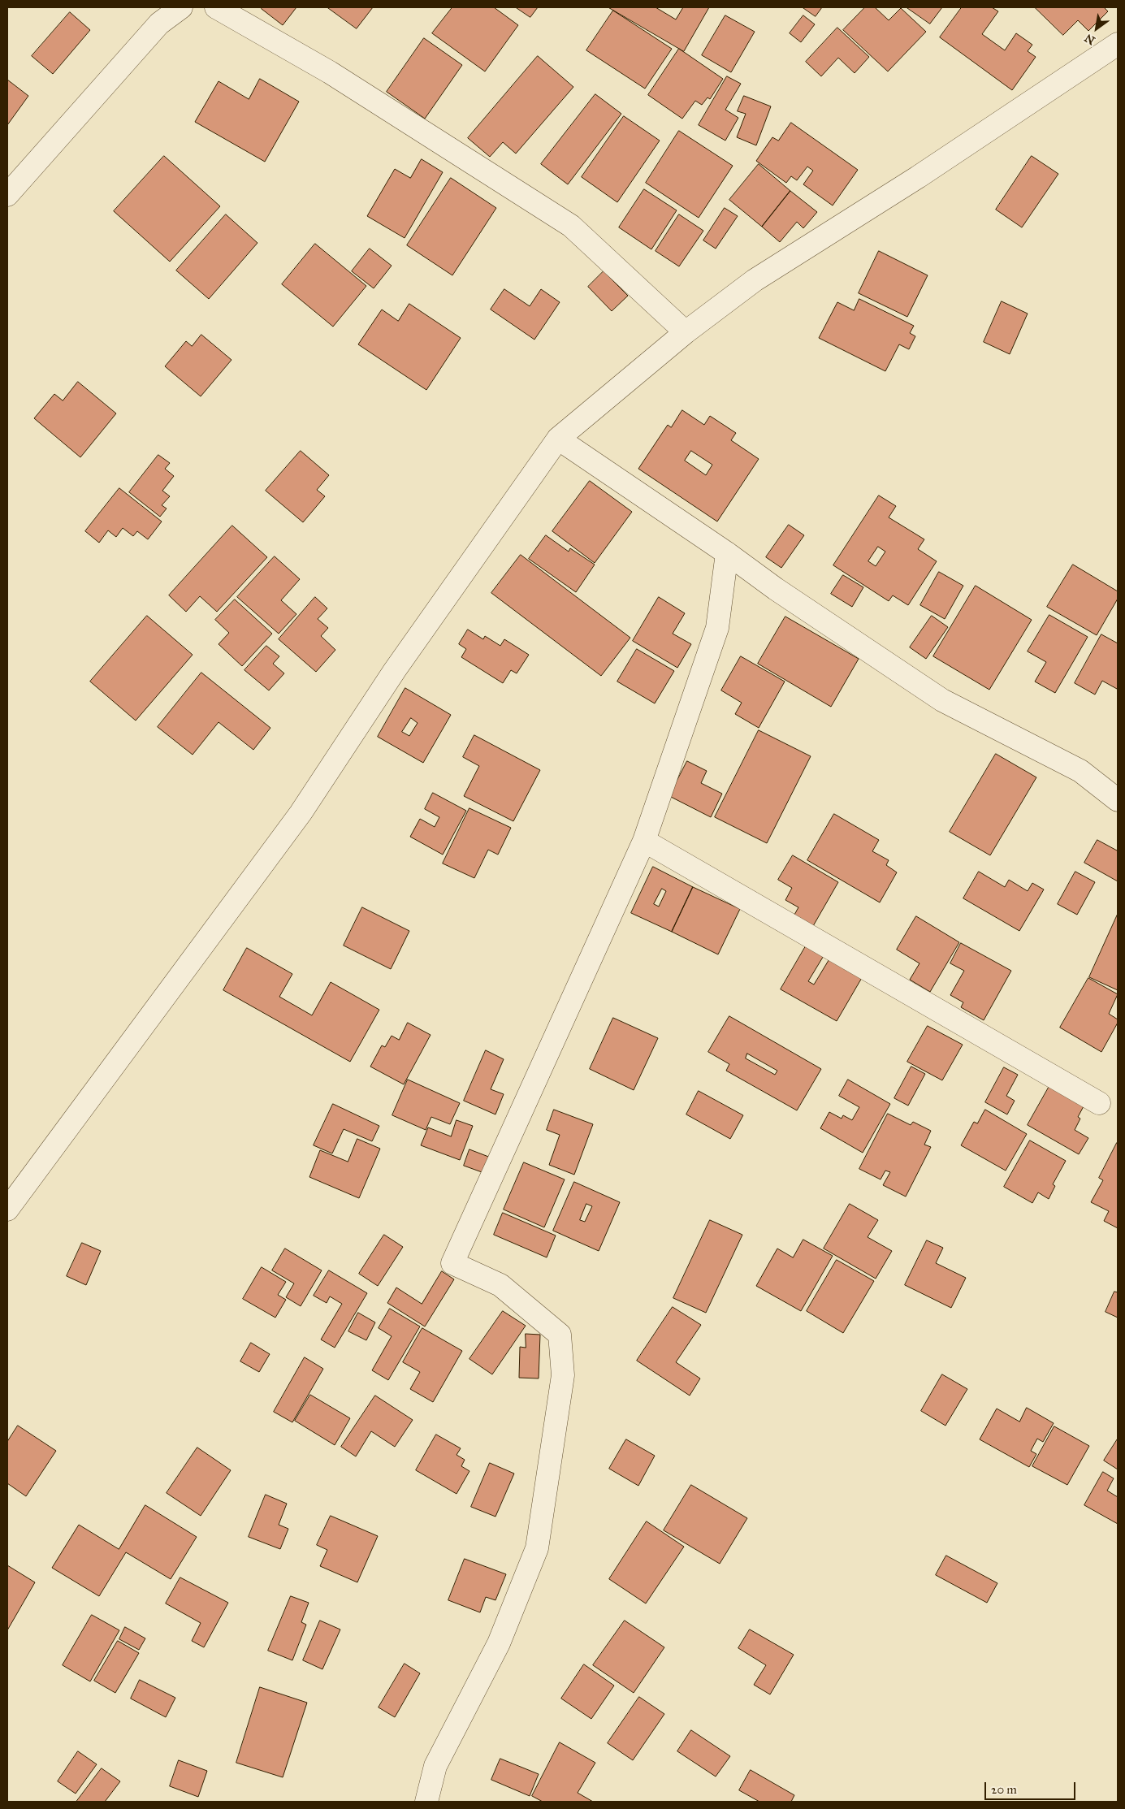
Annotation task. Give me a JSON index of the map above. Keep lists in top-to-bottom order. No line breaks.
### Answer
{"scale_bar":"20 m","north":"bottom left"}
